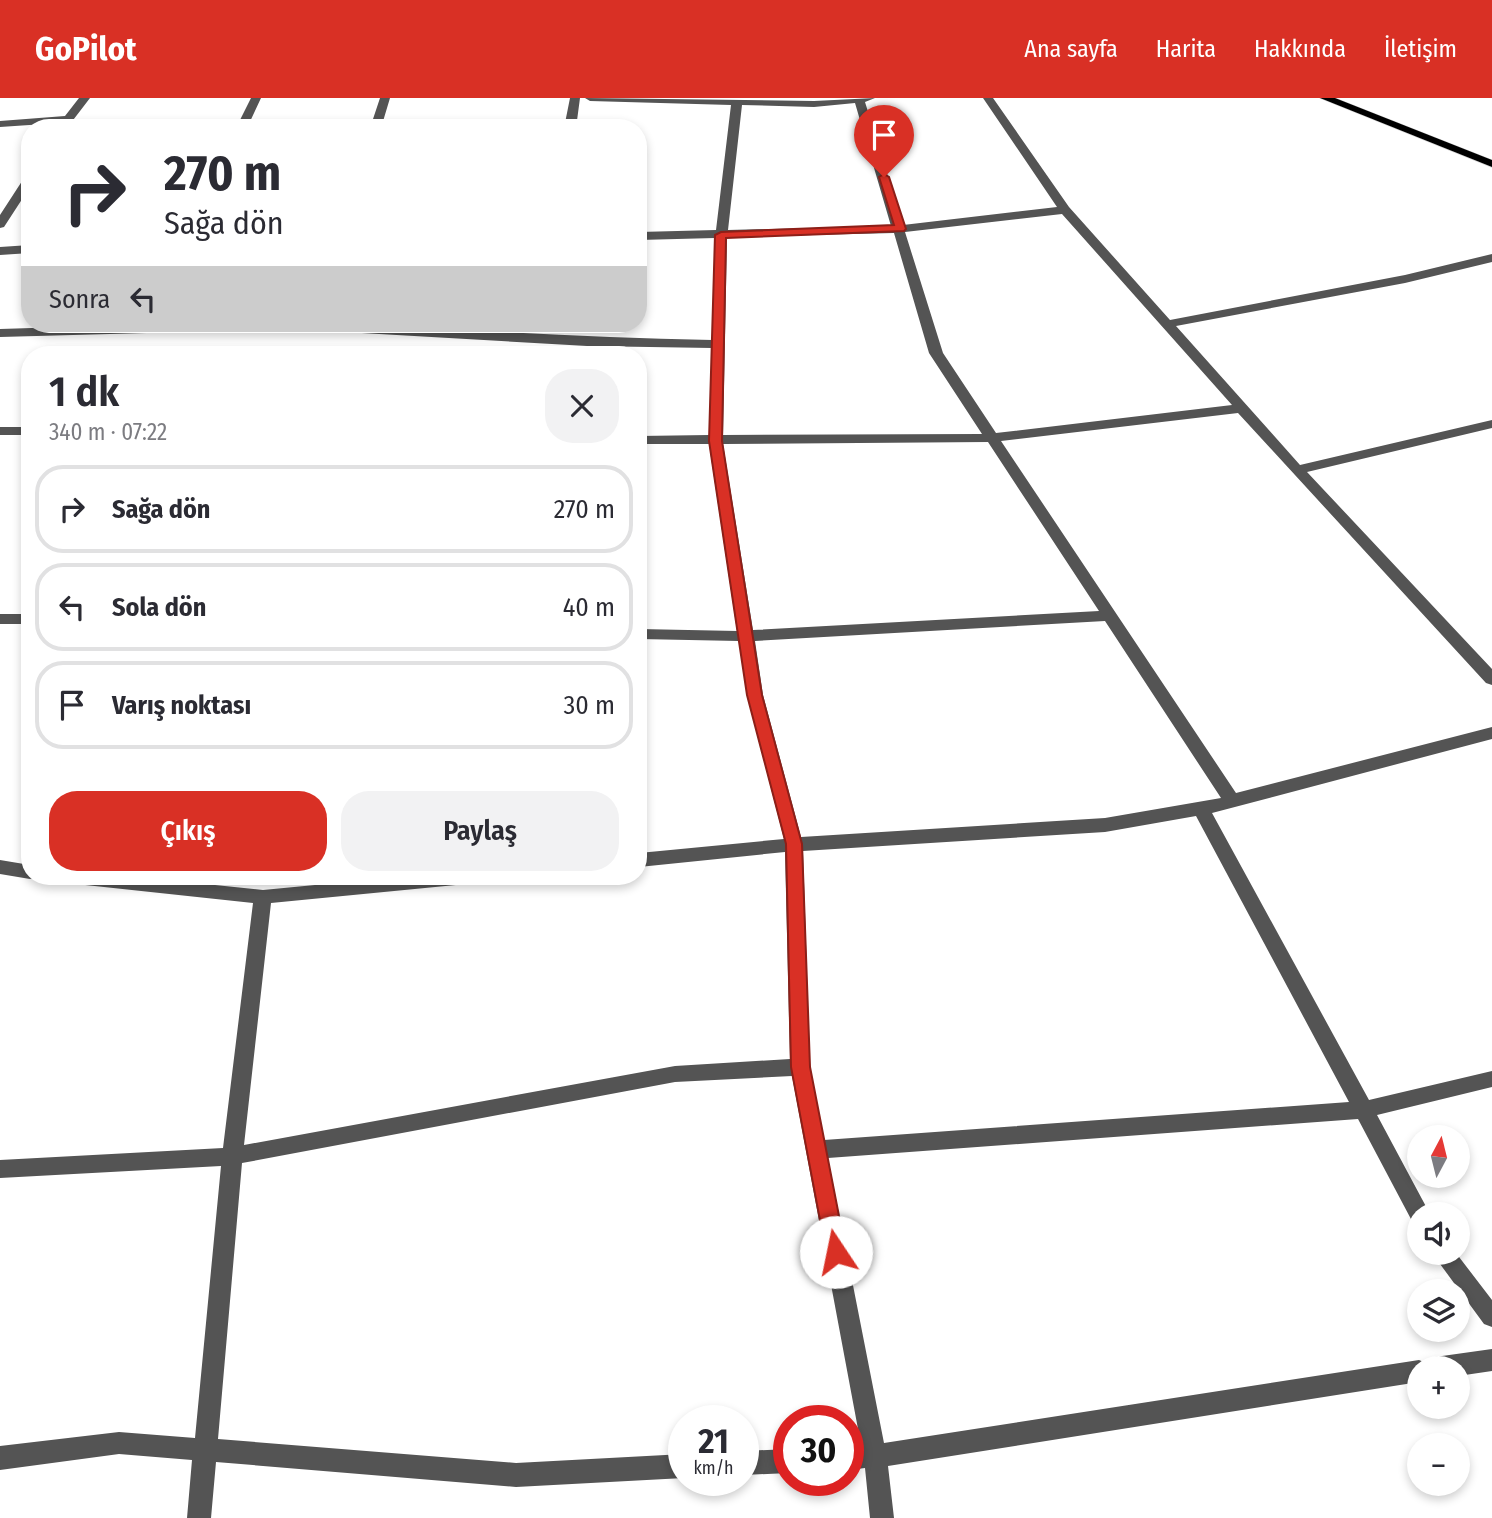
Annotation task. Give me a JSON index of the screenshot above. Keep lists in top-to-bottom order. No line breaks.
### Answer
{"north":"top","page":{"header":"GoPilot","nav":["Ana sayfa","Harita","Hakkında","İletişim"],"turn":["270 m","Sağa dön"],"then":"Sonra","heading":["1 dk","340 m · 07:22"],"list":[{"name":"Sağa dön","value":"270 m"},{"name":"Sola dön","value":"40 m"},{"name":"Varış noktası","value":"30 m"}],"buttons":["Çıkış","Paylaş"],"map_buttons":["+","−"],"speed":"21 km/h","limit":"30"}}
